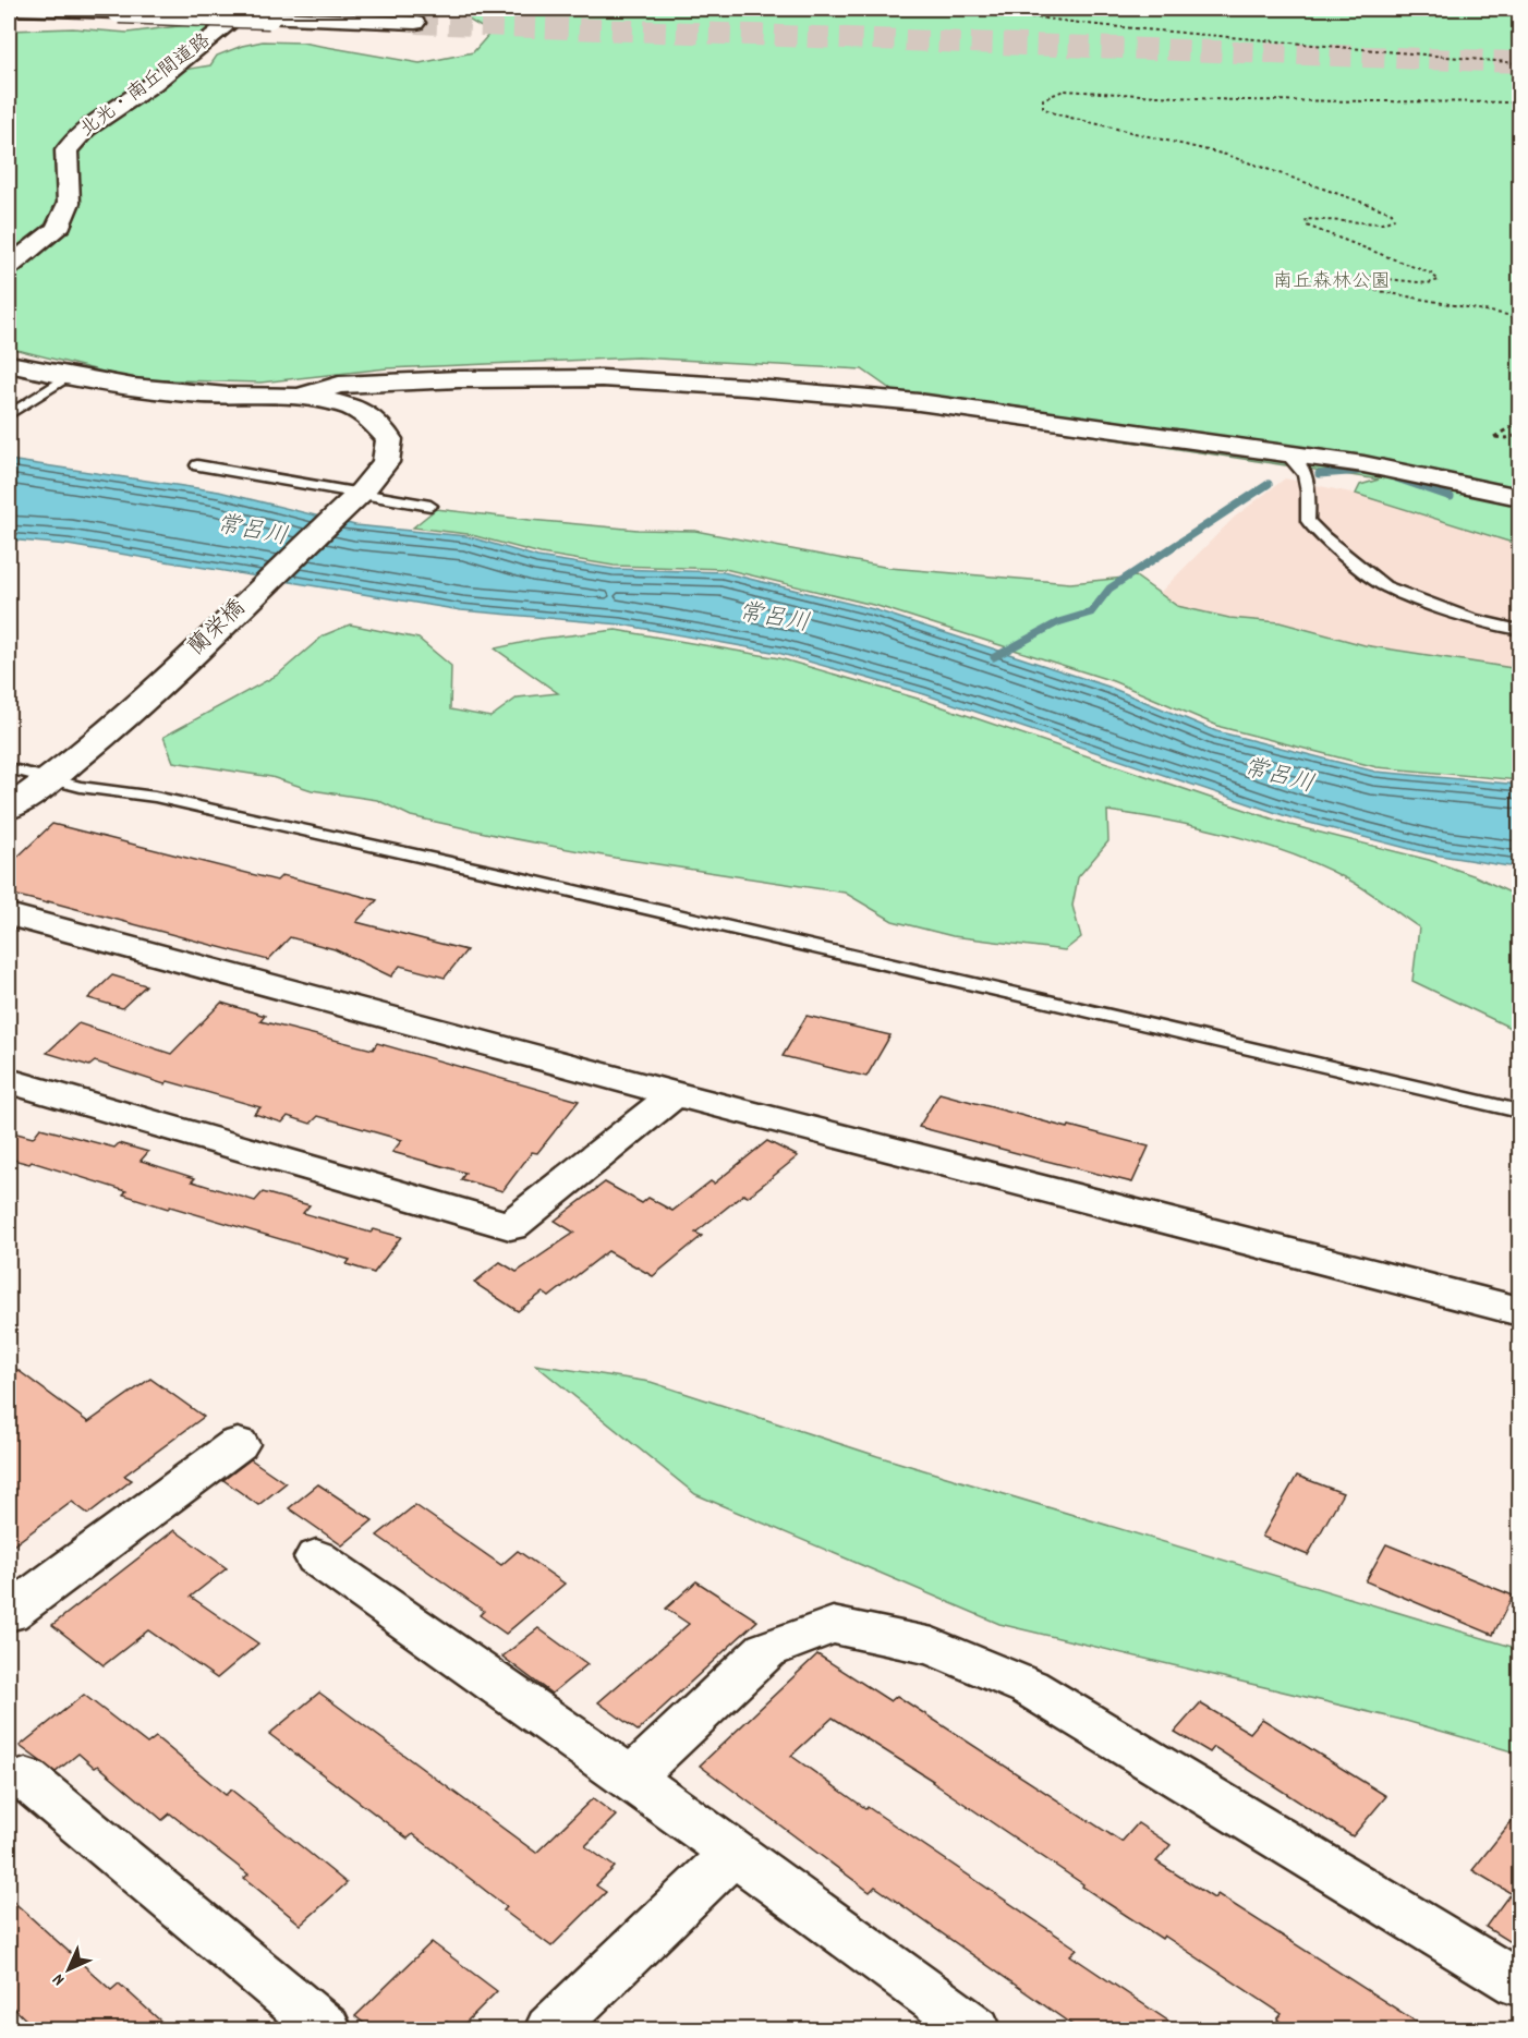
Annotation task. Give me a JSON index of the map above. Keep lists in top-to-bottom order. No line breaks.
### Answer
{"streets":{"main road":["北光・南丘間道路","蘭栄橋"]},"water":["常呂川"],"parks":["南丘森林公園"],"north":"bottom left"}
